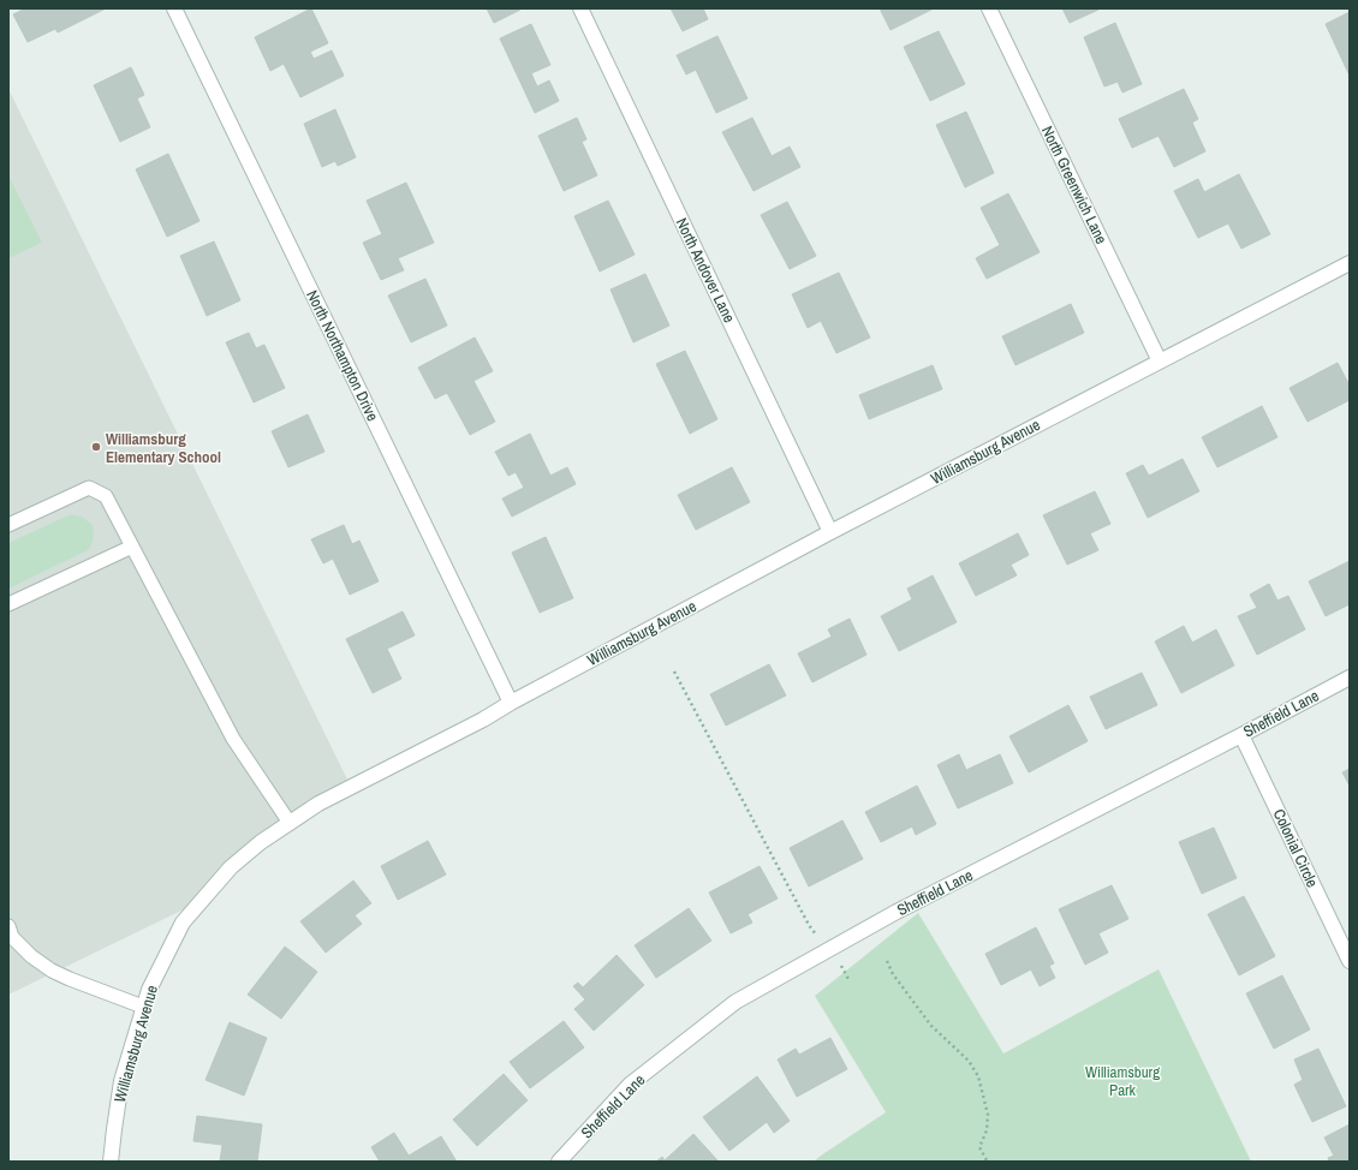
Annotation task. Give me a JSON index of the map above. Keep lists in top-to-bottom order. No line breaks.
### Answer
{"streets":{"street":["North Greenwich Lane","North Andover Lane","North Northampton Drive","Williamsburg Avenue","Sheffield Lane","Colonial Circle"]},"crossings":[["North Greenwich Lane","Williamsburg Avenue"],["North Andover Lane","Williamsburg Avenue"],["North Northampton Drive","Williamsburg Avenue"],["Sheffield Lane","Colonial Circle"]],"parks":["Williamsburg Park"],"places":["Williamsburg Elementary School"]}
